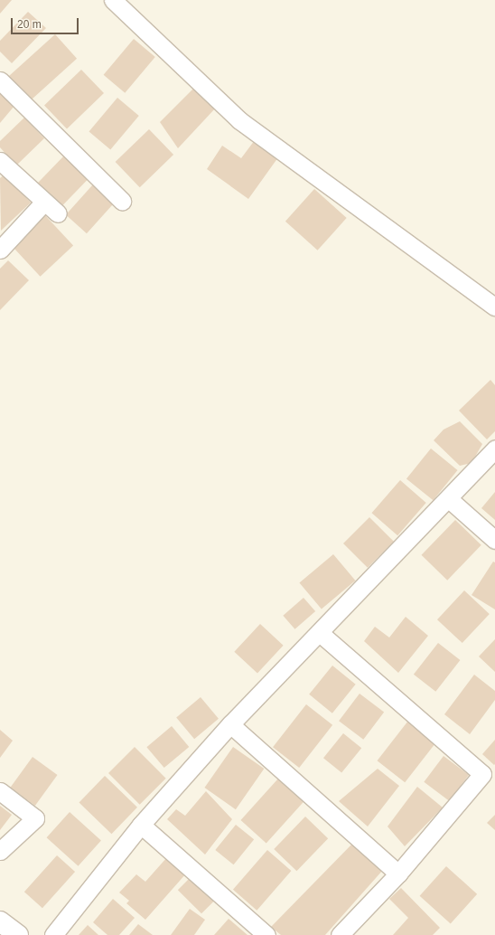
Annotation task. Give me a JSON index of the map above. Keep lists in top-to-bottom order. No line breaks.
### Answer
{"scale_bar":"20 m"}
